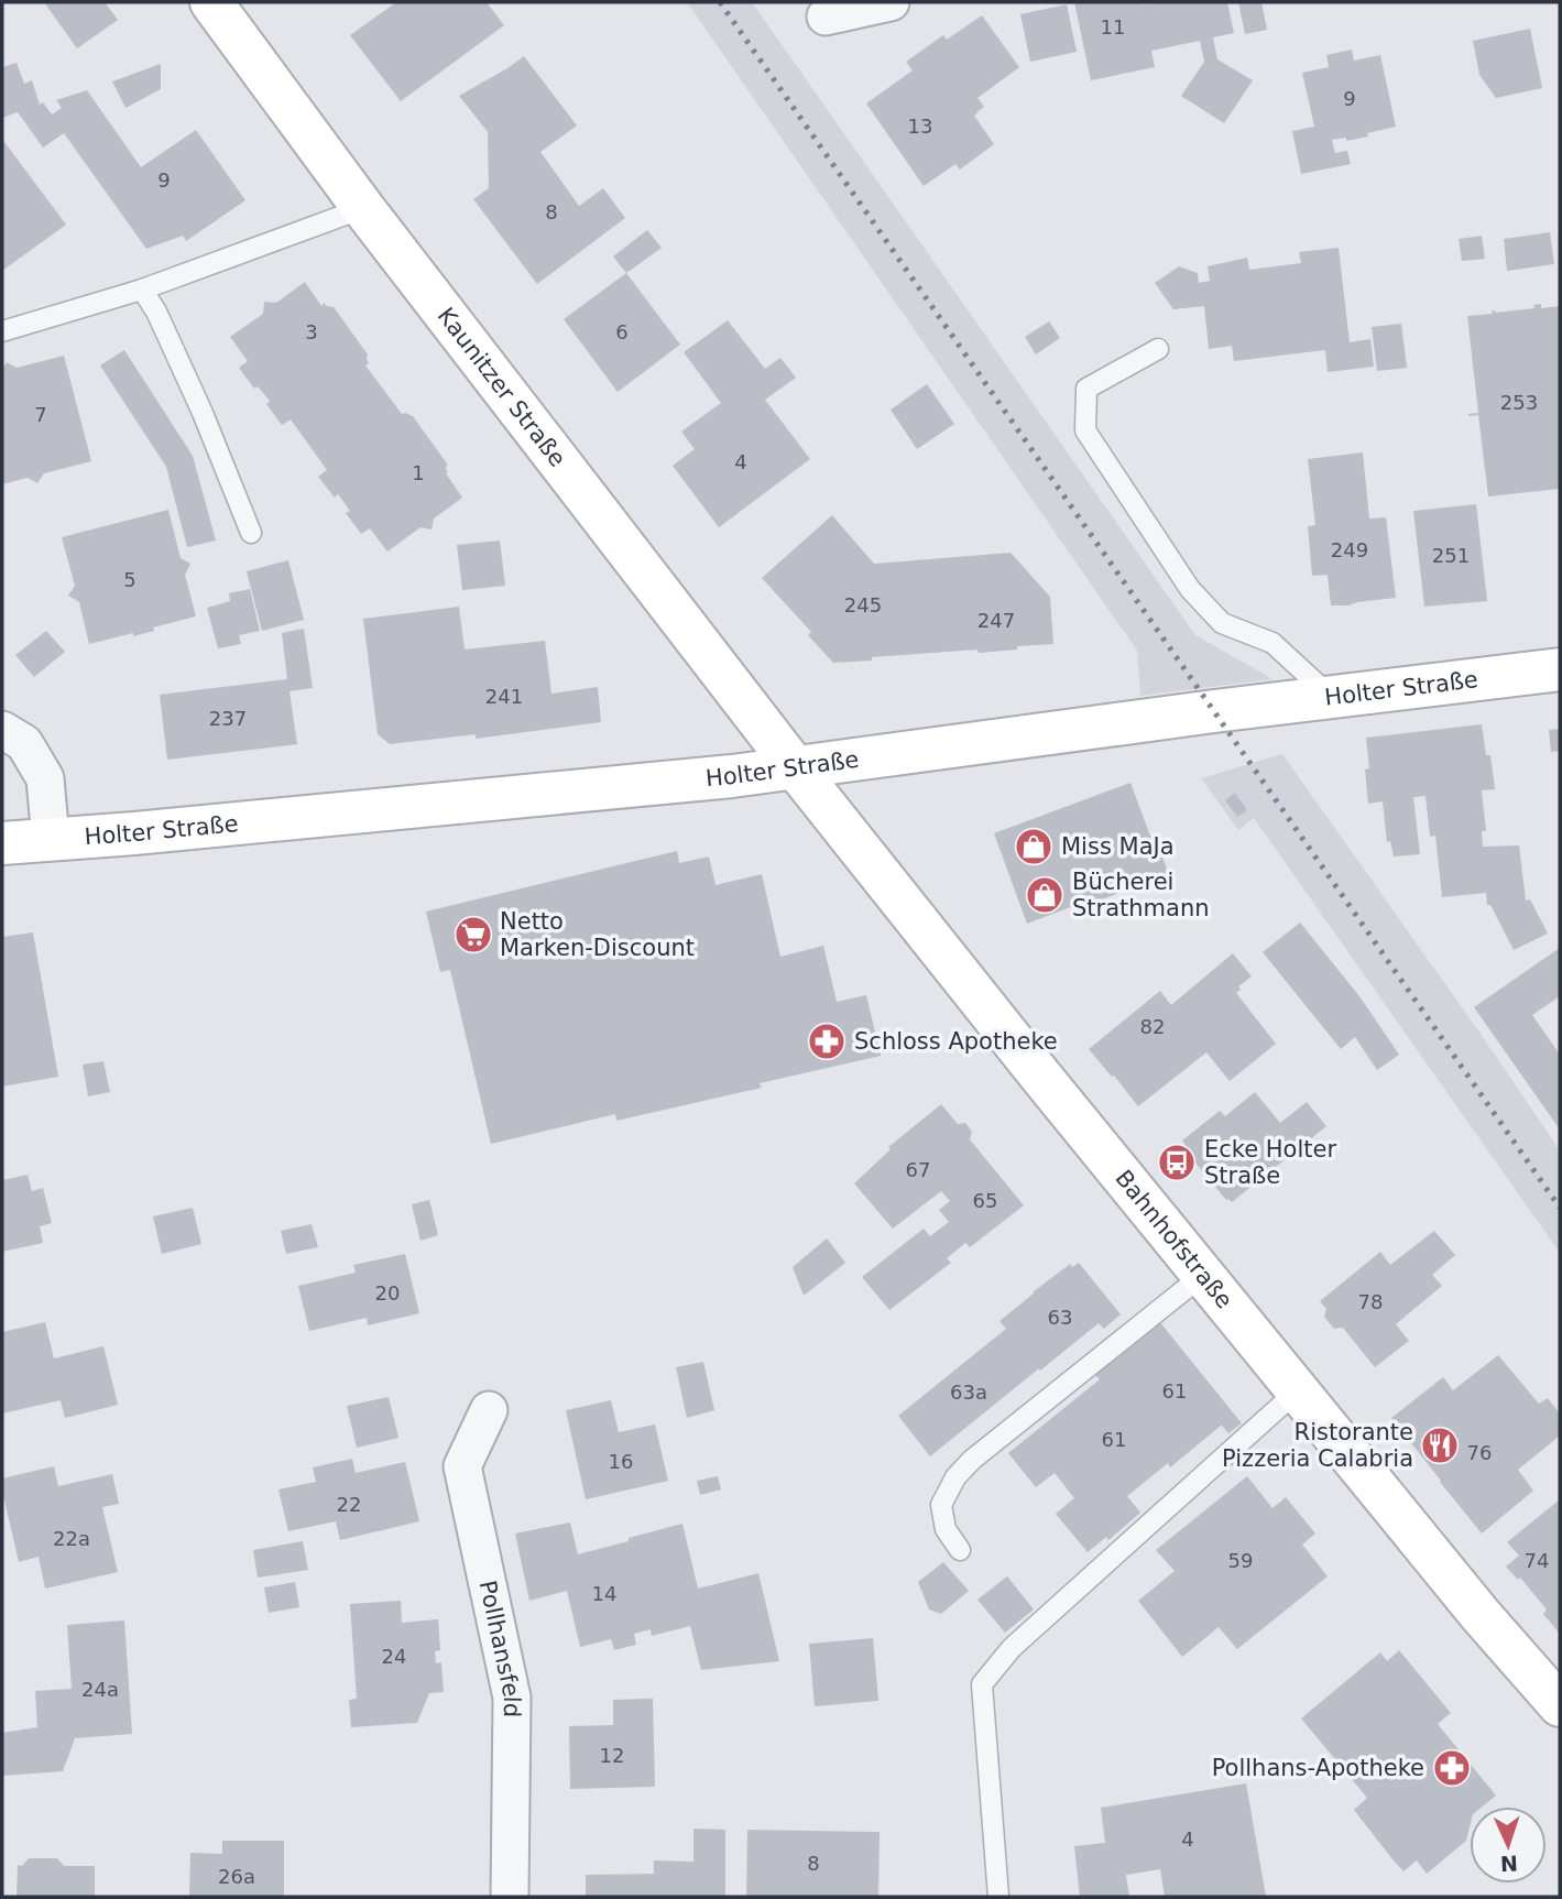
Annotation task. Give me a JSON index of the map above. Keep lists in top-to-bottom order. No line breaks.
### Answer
{"streets":{"street":["Kaunitzer Straße","Holter Straße","Bahnhofstraße","Pollhansfeld"]},"crossings":[["Kaunitzer Straße","Holter Straße"],["Kaunitzer Straße","Bahnhofstraße"],["Holter Straße","Bahnhofstraße"]],"places":{"shop":["Miss MaJa","Bücherei Strathmann"],"supermarket":["Netto Marken-Discount"],"pharmacy":["Schloss Apotheke","Pollhans-Apotheke"],"bus stop":["Ecke Holter Straße"],"restaurant":["Ristorante Pizzeria Calabria"]},"house_numbers":["11","9","13","9","8","3","6","253","7","4","1","249","251","5","245","247","241","237","82","67","65","20","78","63","61","63a","61","76","16","22","22a","59","74","14","24","24a","12","4","8","26a"],"north":"bottom"}
